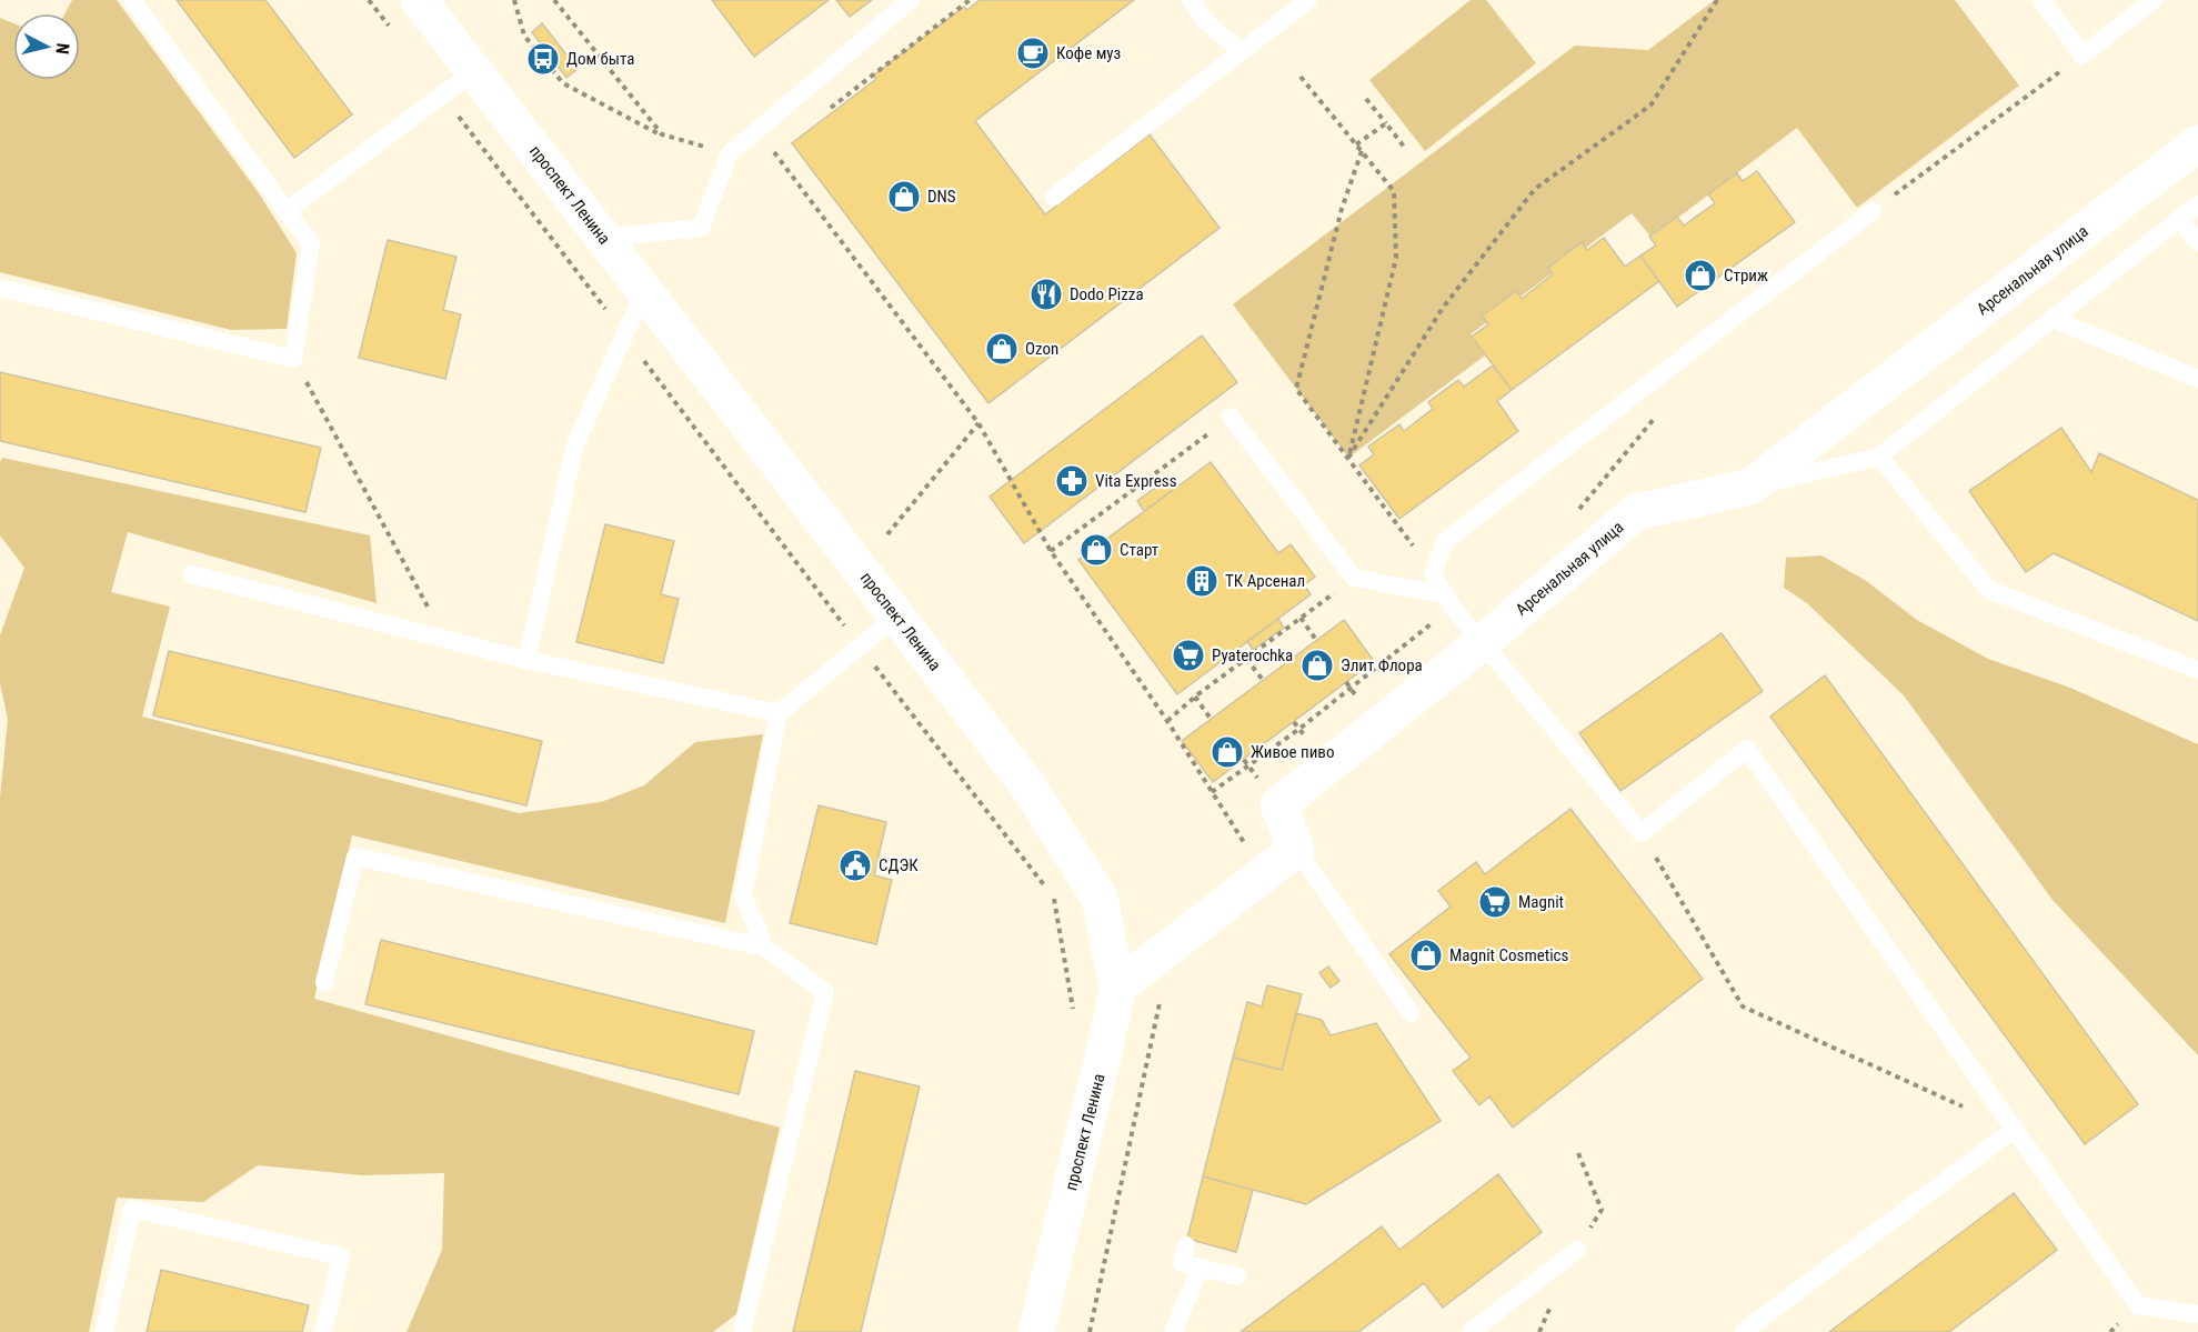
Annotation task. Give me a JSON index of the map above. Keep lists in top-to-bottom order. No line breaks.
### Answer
{"streets":{"main road":["проспект Ленина","Арсенальная улица"]},"places":{"cafe":["Кофе муз"],"bus stop":["Дом быта"],"shop":["DNS","Стриж","Ozon","Старт","Элит Флора","Живое пиво","Magnit Cosmetics"],"restaurant":["Dodo Pizza"],"pharmacy":["Vita Express"],"building":["ТК Арсенал"],"supermarket":["Pyaterochka","Magnit"],"public building":["СДЭК"]},"north":"right"}
